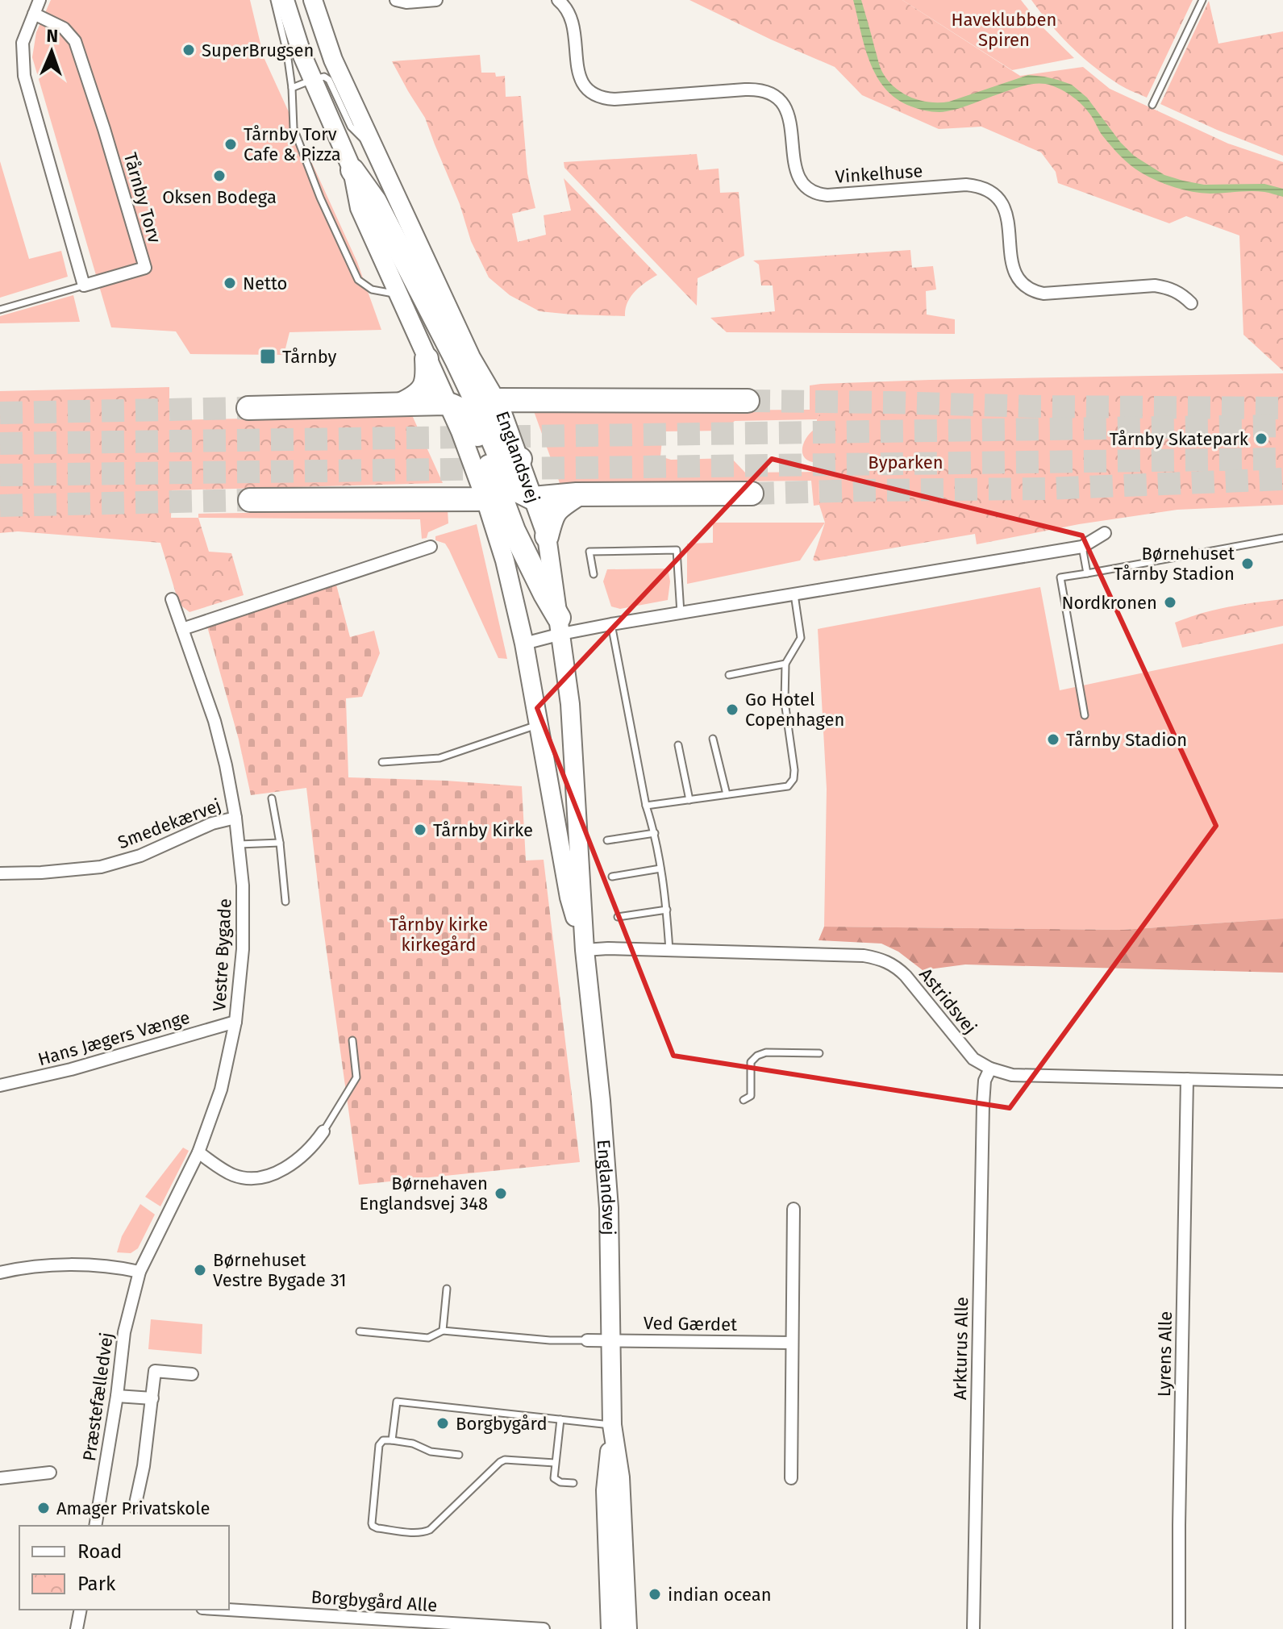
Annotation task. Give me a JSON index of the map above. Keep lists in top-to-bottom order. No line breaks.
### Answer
{"streets":{"main road":["Englandsvej"],"street":["Vinkelhuse","Tårnby Torv","Smedekærvej","Vestre Bygade","Astridsvej","Hans Jægers Vænge","Ved Gærdet","Arkturus Alle","Lyrens Alle","Præstefælledvej","Borgbygård Alle"]},"crossings":[["Englandsvej","Astridsvej"],["Englandsvej","Ved Gærdet"],["Smedekærvej","Vestre Bygade"],["Vestre Bygade","Hans Jægers Vænge"],["Vestre Bygade","Præstefælledvej"],["Astridsvej","Arkturus Alle"],["Astridsvej","Lyrens Alle"]],"parks":["Haveklubben Spiren","Byparken","Tårnby kirke kirkegård"],"places":{"other":["SuperBrugsen","Tårnby Torv Cafe & Pizza","Oksen Bodega","Netto","Tårnby Skatepark","Børnehuset Tårnby Stadion","Nordkronen","Go Hotel Copenhagen","Tårnby Stadion","Tårnby Kirke","Børnehaven Englandsvej 348","Børnehuset Vestre Bygade 31","Borgbygård","Amager Privatskole","indian ocean"],"transit":["Tårnby"]},"legend":["Road","Park"],"north":"top"}
